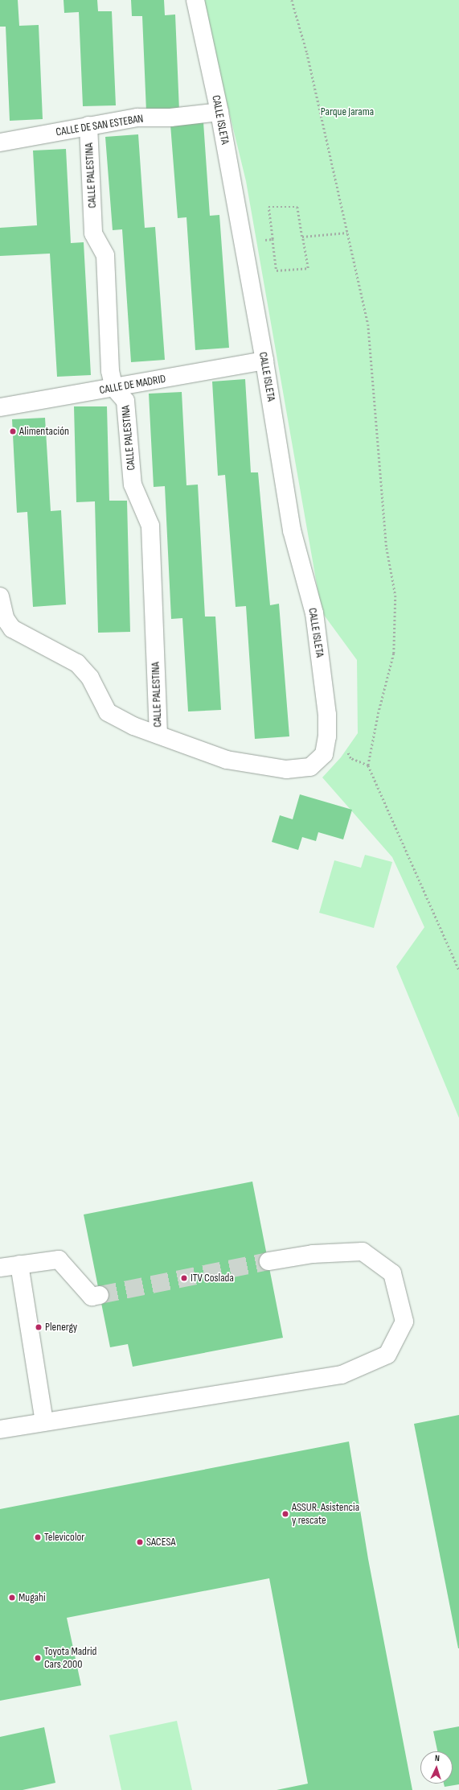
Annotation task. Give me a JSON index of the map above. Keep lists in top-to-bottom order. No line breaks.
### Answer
{"streets":{"street":["CALLE ISLETA","CALLE DE SAN ESTEBAN","CALLE PALESTINA","CALLE DE MADRID"]},"crossings":[["CALLE ISLETA","CALLE DE SAN ESTEBAN"],["CALLE ISLETA","CALLE PALESTINA"],["CALLE ISLETA","CALLE DE MADRID"],["CALLE DE SAN ESTEBAN","CALLE PALESTINA"],["CALLE PALESTINA","CALLE DE MADRID"]],"parks":["Parque Jarama"],"places":["Alimentación","ITV Coslada","Plenergy","ASSUR. Asistencia y rescate","Televicolor","SACESA","Mugahi","Toyota Madrid Cars 2000"],"north":"top"}
